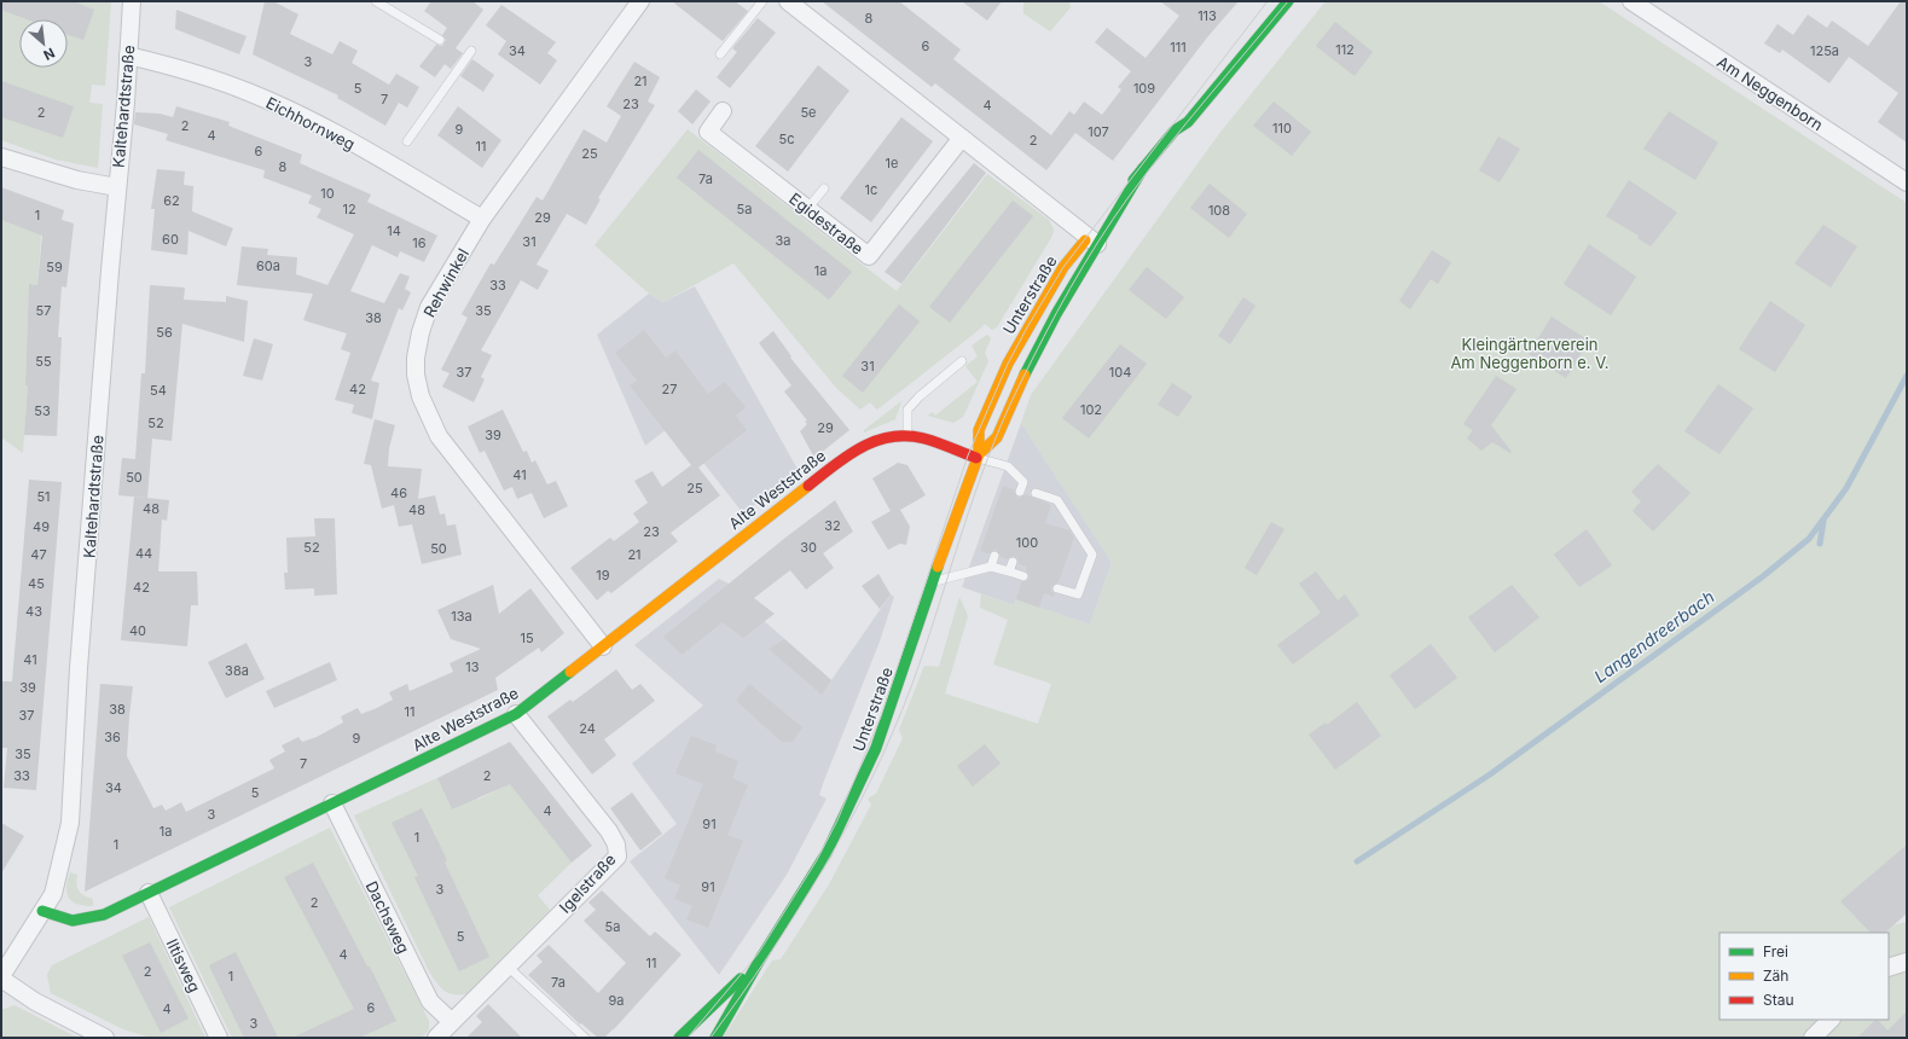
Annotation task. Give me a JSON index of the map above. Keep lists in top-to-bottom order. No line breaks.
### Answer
{"streets":{"main road":["Unterstraße","Alte Weststraße"],"street":["Am Neggenborn","Kaltehardtstraße","Eichhornweg","Egidestraße","Rehwinkel","Igelstraße","Dachsweg","Iltisweg"]},"crossings":[["Kaltehardtstraße","Eichhornweg"],["Kaltehardtstraße","Alte Weststraße"],["Eichhornweg","Rehwinkel"],["Rehwinkel","Alte Weststraße"],["Unterstraße","Alte Weststraße"],["Alte Weststraße","Igelstraße"],["Alte Weststraße","Dachsweg"],["Alte Weststraße","Iltisweg"],["Igelstraße","Dachsweg"]],"water":["Langendreerbach"],"parks":["Kleingärtnerverein Am Neggenborn e. V."],"house_numbers":["113","8","6","111","112","34","125a","3","21","5","109","7","23","4","2","5e","2","110","9","107","4","5c","2","11","6","25","1e","8","7a","1c","10","62","12","5a","108","1","29","14","60","3a","31","16","60a","59","1a","33","57","35","38","56","55","31","37","104","42","27","54","102","53","52","29","39","41","50","25","46","51","48","48","32","49","23","100","52","30","50","44","47","21","19","45","42","43","13a","40","15","41","13","38a","39","38","11","37","24","36","9","35","7","33","2","34","5","4","3","91","1a","1","1","91","3","2","5a","5","4","11","2","1","7a","9a","6","4","3"],"legend":["Frei","Zäh","Stau"],"north":"bottom right"}
